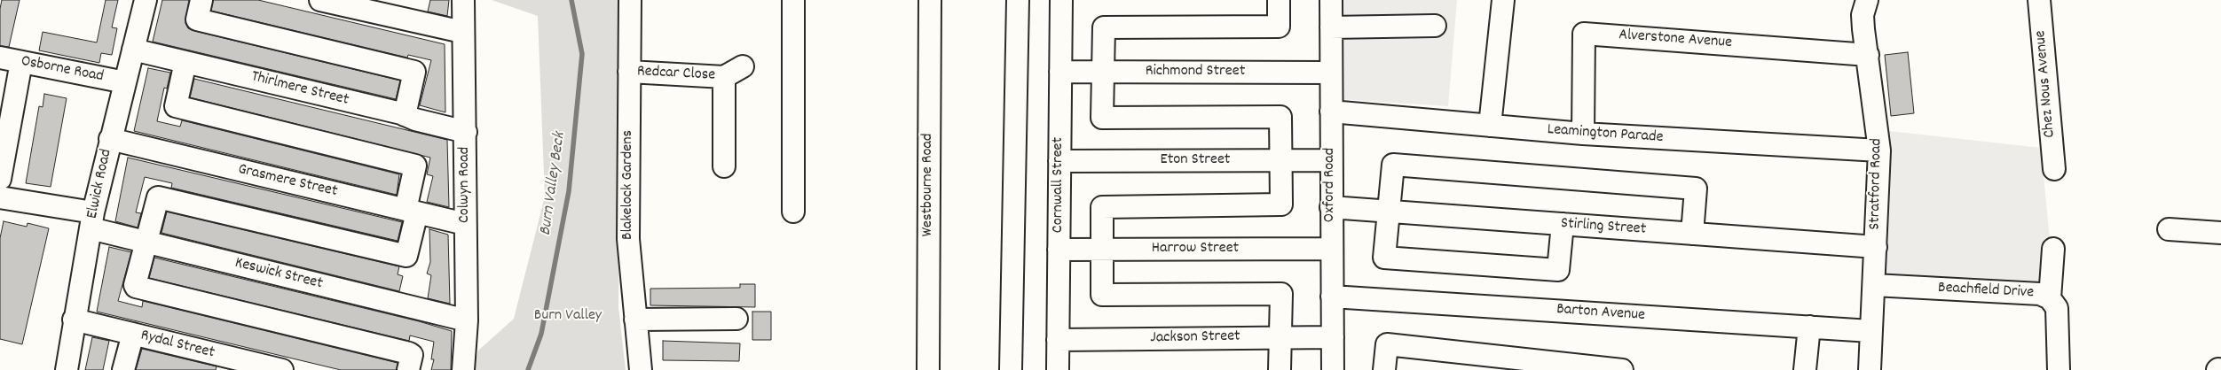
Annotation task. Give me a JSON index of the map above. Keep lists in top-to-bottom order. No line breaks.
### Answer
{"streets":{"street":["Alverstone Avenue","Osborne Road","Richmond Street","Redcar Close","Chez Nous Avenue","Thirlmere Street","Leamington Parade","Eton Street","Grasmere Street","Elwick Road","Stratford Road","Colwyn Road","Blakelock Gardens","Westbourne Road","Cornwall Street","Oxford Road","Stirling Street","Harrow Street","Keswick Street","Beachfield Drive","Barton Avenue","Jackson Street","Rydal Street"]},"crossings":[["Alverstone Avenue","Leamington Parade"],["Alverstone Avenue","Stratford Road"],["Osborne Road","Elwick Road"],["Richmond Street","Cornwall Street"],["Richmond Street","Oxford Road"],["Redcar Close","Blakelock Gardens"],["Thirlmere Street","Elwick Road"],["Thirlmere Street","Colwyn Road"],["Leamington Parade","Stratford Road"],["Leamington Parade","Oxford Road"],["Eton Street","Cornwall Street"],["Eton Street","Oxford Road"],["Grasmere Street","Elwick Road"],["Grasmere Street","Colwyn Road"],["Elwick Road","Keswick Street"],["Elwick Road","Rydal Street"],["Stratford Road","Stirling Street"],["Stratford Road","Beachfield Drive"],["Stratford Road","Barton Avenue"],["Colwyn Road","Keswick Street"],["Cornwall Street","Harrow Street"],["Cornwall Street","Jackson Street"],["Oxford Road","Stirling Street"],["Oxford Road","Harrow Street"],["Oxford Road","Barton Avenue"],["Oxford Road","Jackson Street"]],"water":["Burn Valley Beck"],"parks":["Burn Valley"]}
